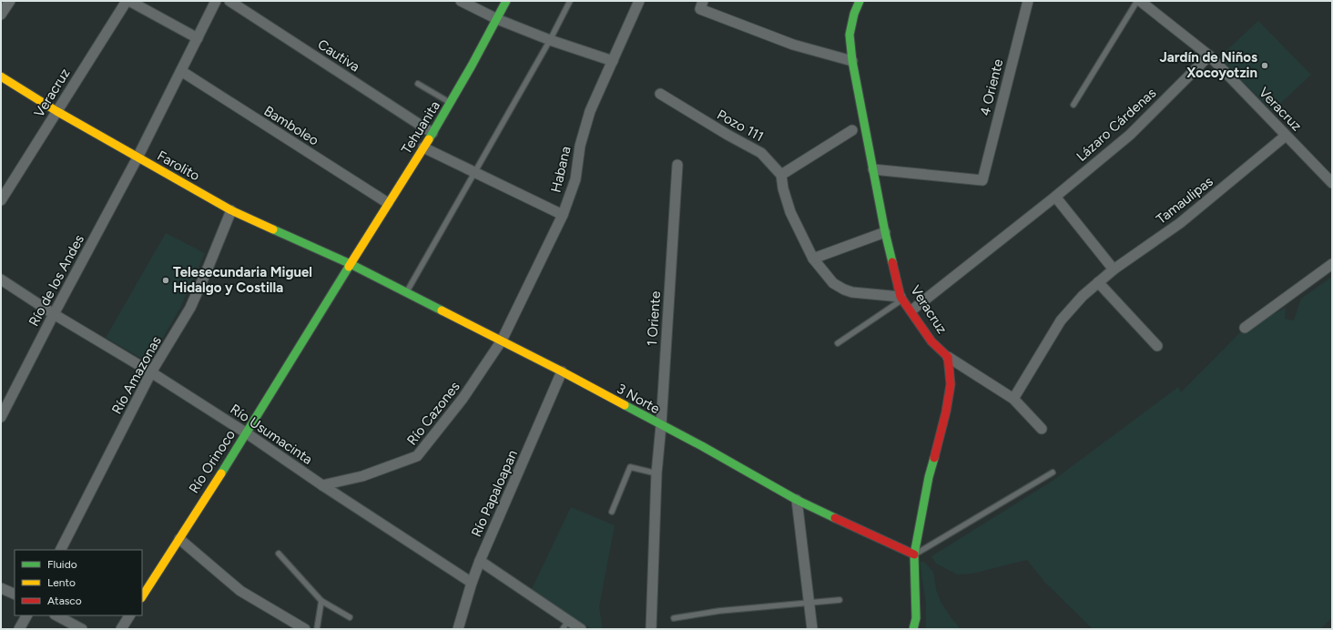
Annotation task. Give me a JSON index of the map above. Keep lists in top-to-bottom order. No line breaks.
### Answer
{"streets":{"street":["Cautiva","4 Oriente","Veracruz","Lázaro Cárdenas","Bamboleo","Pozo 111","Tehuanita","Farolito","Habana","Tamaulipas","Río de los Andes","1 Oriente","Río Amazonas","3 Norte","Río Cazones","Río Usumacinta","Río Orinoco","Río Papaloapan"]},"crossings":[["Cautiva","Tehuanita"],["4 Oriente","Veracruz"],["Veracruz","Lázaro Cárdenas"],["Veracruz","Farolito"],["Veracruz","Tamaulipas"],["Bamboleo","Tehuanita"],["Bamboleo","Río de los Andes"],["Tehuanita","Farolito"],["Tehuanita","3 Norte"],["Tehuanita","Río Orinoco"],["Farolito","Río de los Andes"],["Farolito","Río Amazonas"],["Farolito","3 Norte"],["Farolito","Río Orinoco"],["Habana","3 Norte"],["Habana","Río Cazones"],["Río de los Andes","Río Usumacinta"],["1 Oriente","3 Norte"],["Río Amazonas","Río Usumacinta"],["3 Norte","Río Cazones"],["3 Norte","Río Orinoco"],["3 Norte","Río Papaloapan"],["Río Cazones","Río Usumacinta"],["Río Usumacinta","Río Orinoco"],["Río Usumacinta","Río Papaloapan"]],"places":["Jardín de Niños Xocoyotzin","Telesecundaria Miguel Hidalgo y Costilla"],"legend":["Fluido","Lento","Atasco"]}
